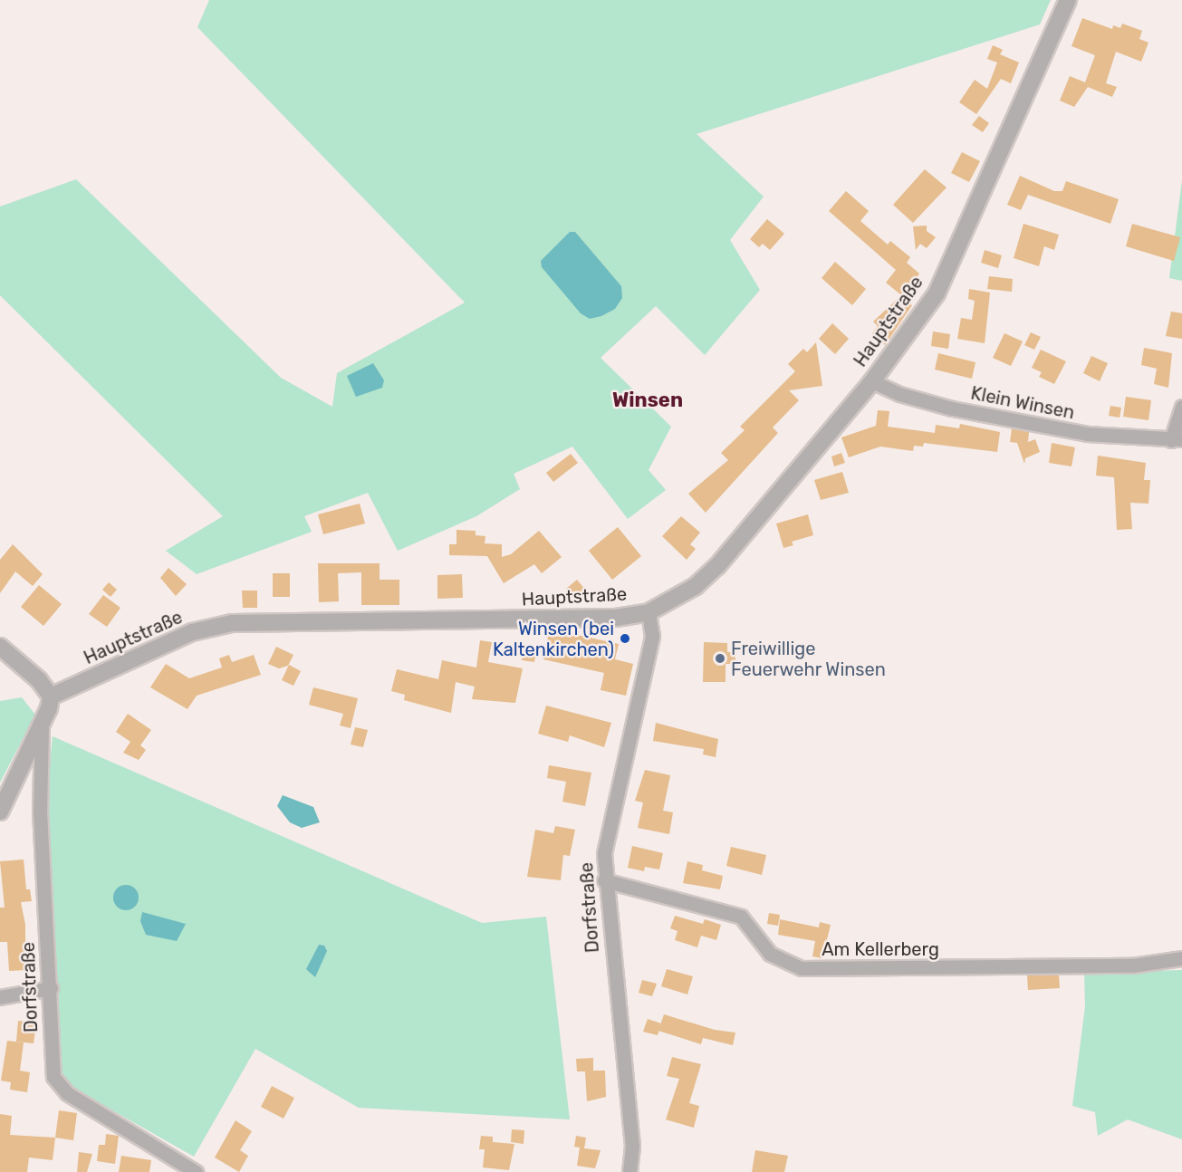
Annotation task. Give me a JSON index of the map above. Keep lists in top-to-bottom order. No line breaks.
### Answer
{"streets":{"street":["Hauptstraße","Klein Winsen","Dorfstraße","Am Kellerberg"]},"crossings":[["Hauptstraße","Klein Winsen"],["Hauptstraße","Dorfstraße"],["Dorfstraße","Am Kellerberg"]],"districts":["Winsen"],"places":["Winsen (bei Kaltenkirchen)","Freiwillige Feuerwehr Winsen"]}
